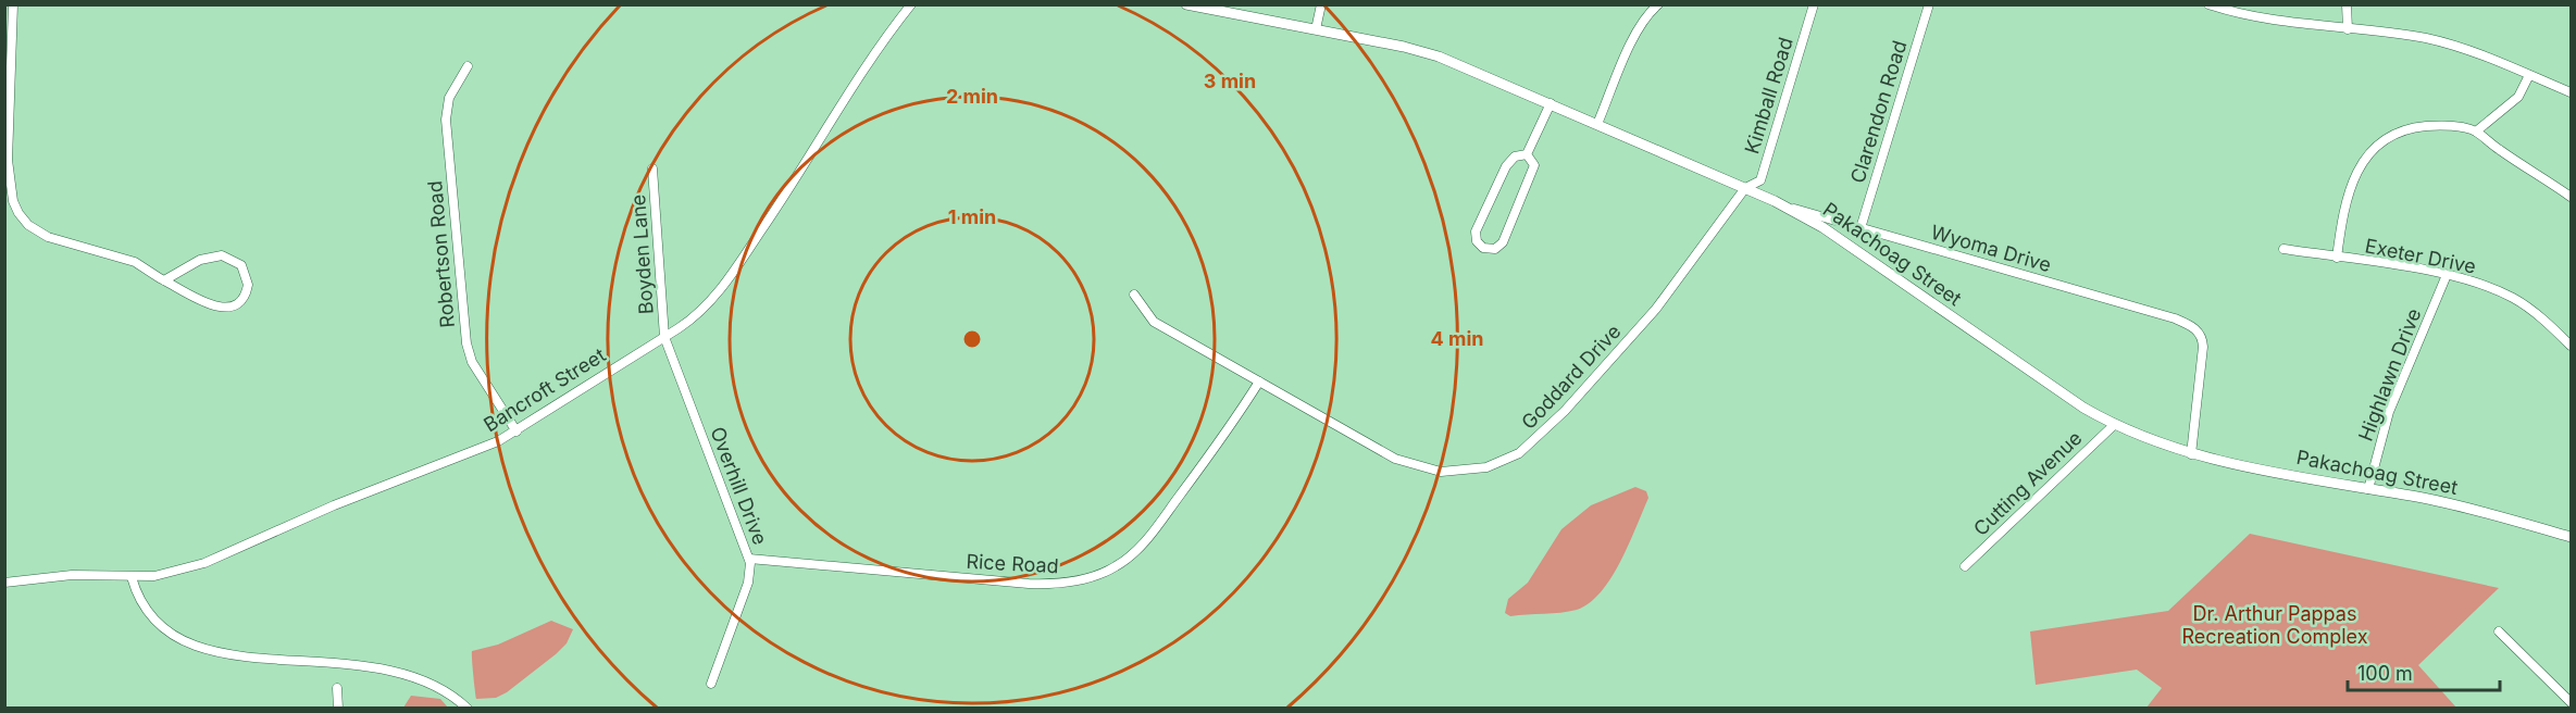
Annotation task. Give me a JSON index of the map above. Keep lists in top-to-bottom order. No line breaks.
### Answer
{"streets":{"street":["Kimball Road","Clarendon Road","Wyoma Drive","Robertson Road","Boyden Lane","Pakachoag Street","Exeter Drive","Highlawn Drive","Goddard Drive","Bancroft Street","Cutting Avenue","Overhill Drive","Rice Road"]},"crossings":[["Kimball Road","Pakachoag Street"],["Kimball Road","Goddard Drive"],["Clarendon Road","Wyoma Drive"],["Wyoma Drive","Pakachoag Street"],["Robertson Road","Bancroft Street"],["Boyden Lane","Bancroft Street"],["Boyden Lane","Overhill Drive"],["Pakachoag Street","Highlawn Drive"],["Pakachoag Street","Goddard Drive"],["Pakachoag Street","Cutting Avenue"],["Exeter Drive","Highlawn Drive"],["Goddard Drive","Rice Road"],["Bancroft Street","Overhill Drive"],["Overhill Drive","Rice Road"]],"parks":["Dr. Arthur Pappas Recreation Complex"],"scale_bar":"100 m","rings":["3 min","2 min","1 min","4 min"]}
